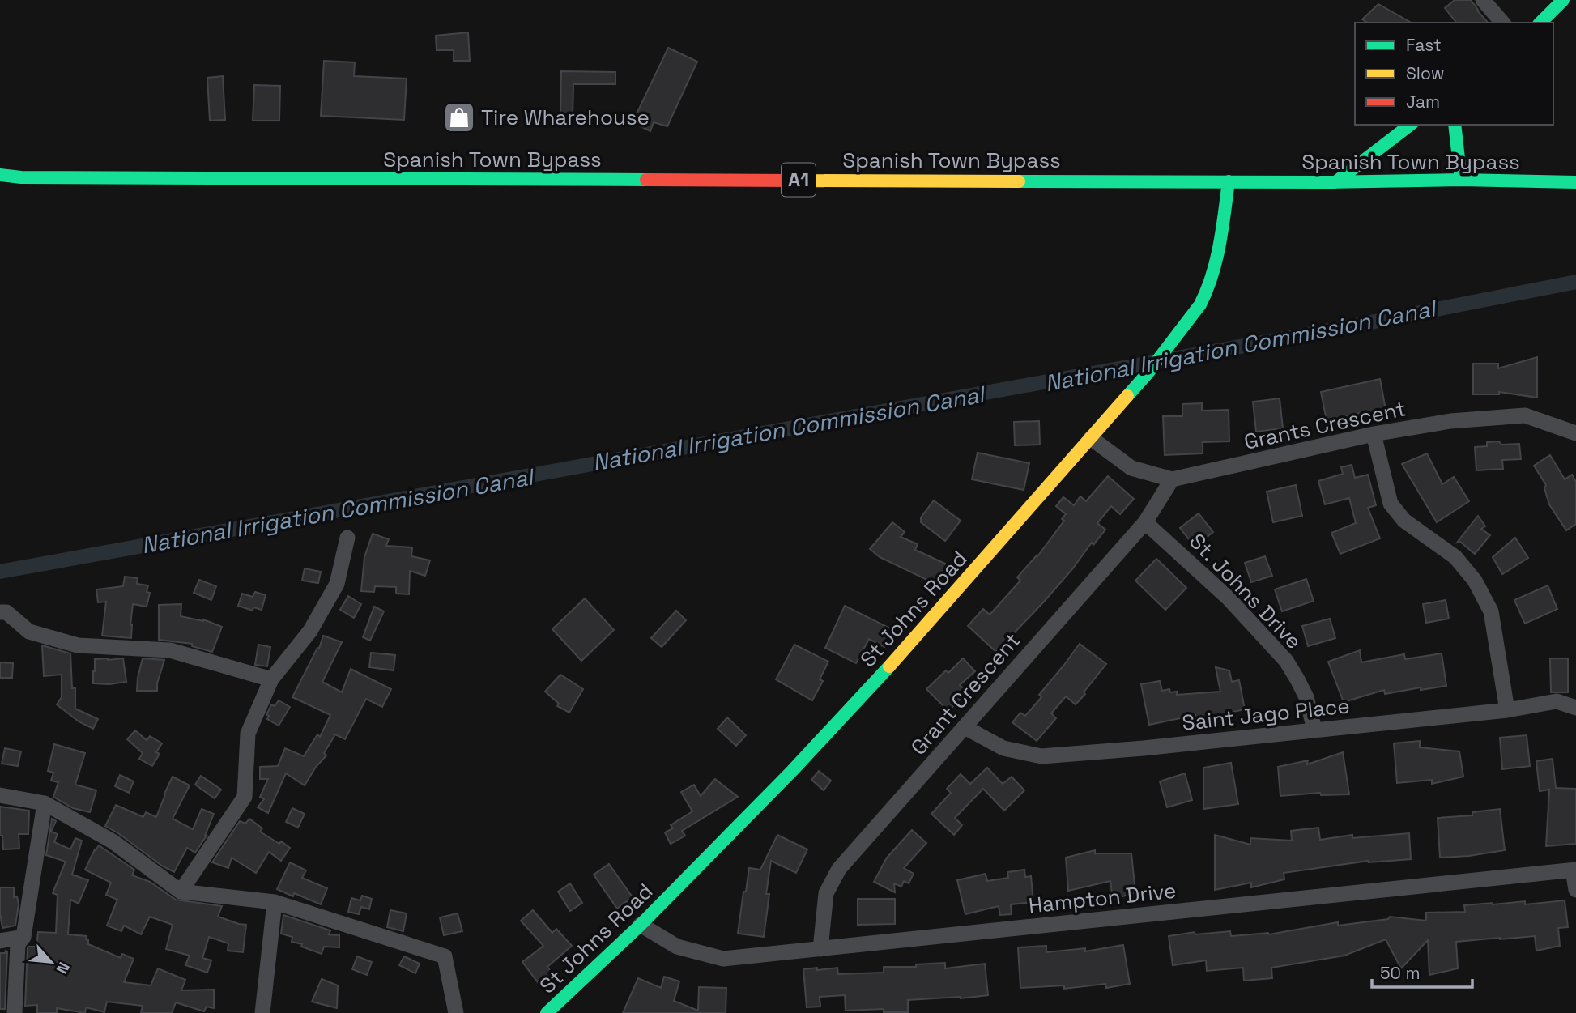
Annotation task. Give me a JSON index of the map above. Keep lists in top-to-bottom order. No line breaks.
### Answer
{"streets":{"main road":["Spanish Town Bypass","A1","St Johns Road"],"street":["Grants Crescent","St. Johns Drive","Grant Crescent","Saint Jago Place","Hampton Drive"]},"crossings":[["Spanish Town Bypass","St Johns Road"],["Grants Crescent","St Johns Road"],["Grants Crescent","Grant Crescent"],["St. Johns Drive","Grant Crescent"],["St. Johns Drive","Saint Jago Place"],["St Johns Road","Hampton Drive"],["Grant Crescent","Saint Jago Place"],["Grant Crescent","Hampton Drive"]],"water":["National Irrigation Commission Canal"],"places":{"shop":["Tire Wharehouse"]},"legend":["Fast","Slow","Jam"],"scale_bar":"50 m","north":"bottom right"}
